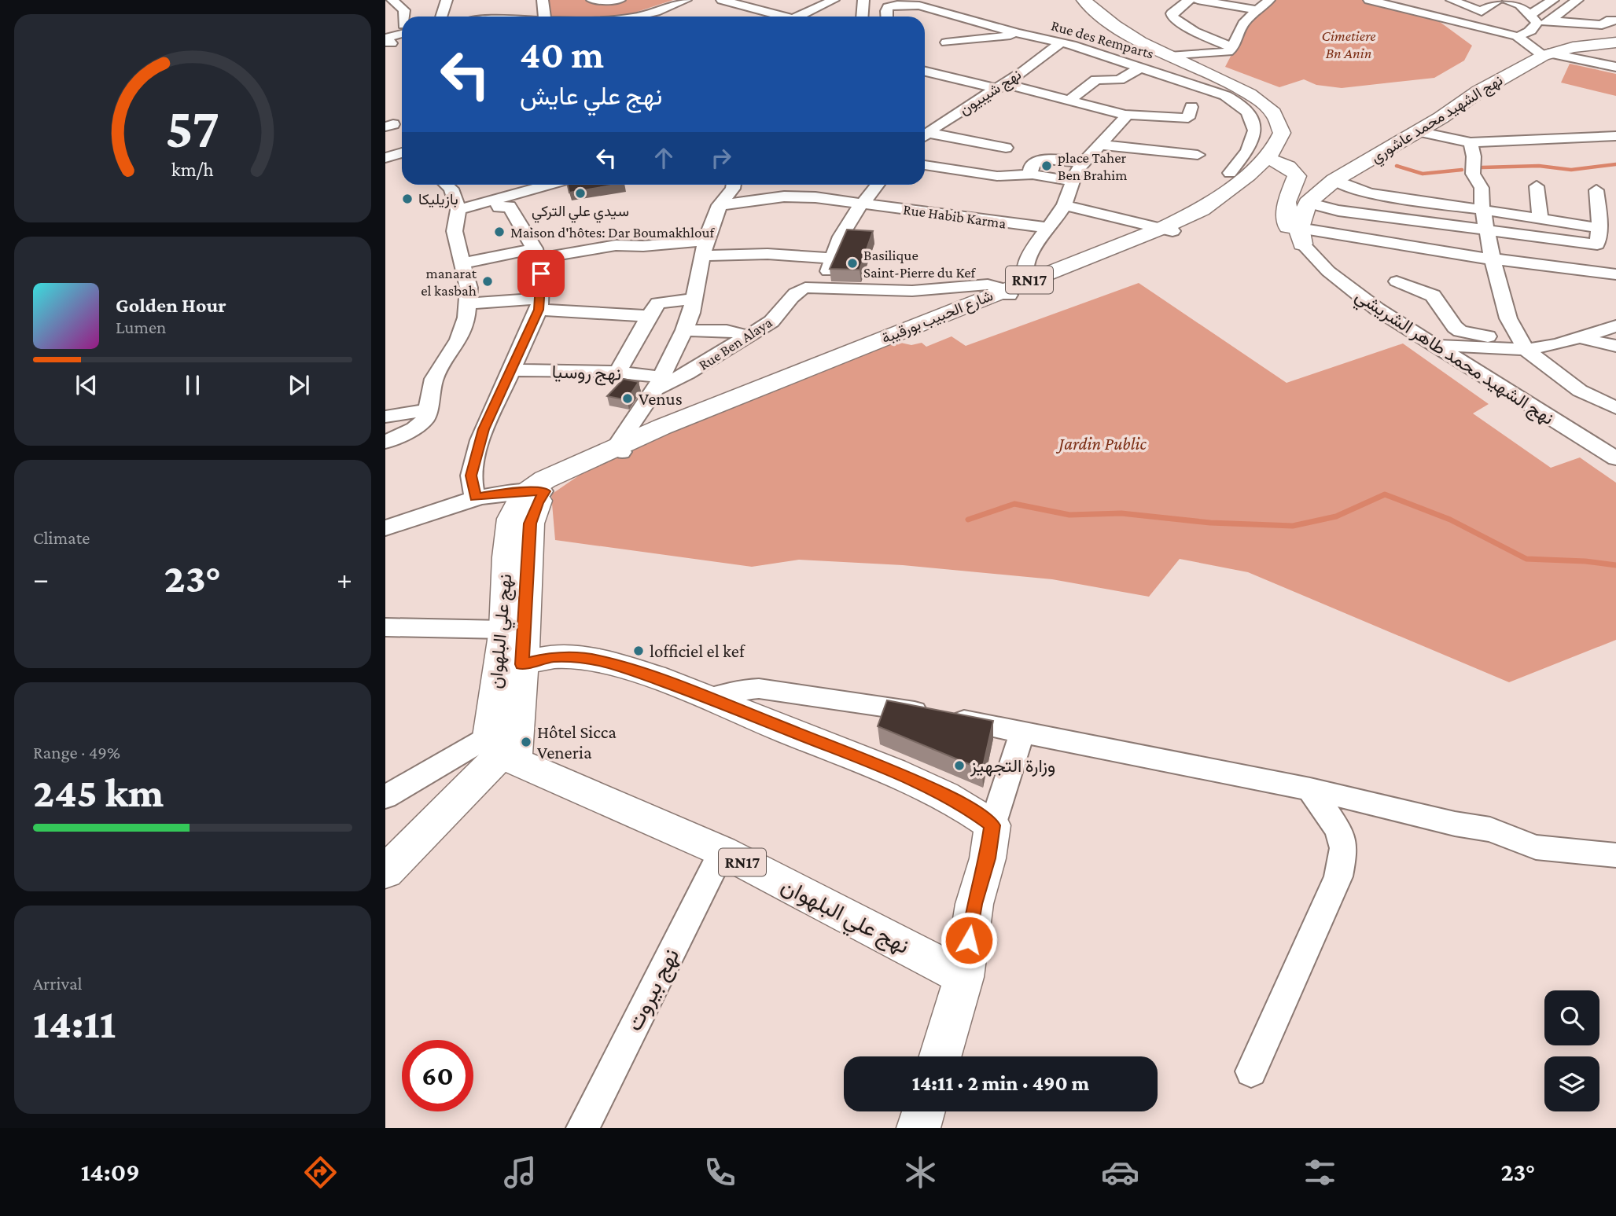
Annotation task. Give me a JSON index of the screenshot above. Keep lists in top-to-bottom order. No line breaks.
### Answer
{"streets":{"main road":["نهج الشهيد محمد عاشوري","RN17","شارع الحبيب بورقيبة","نهج علي البلهوان"],"street":["Rue des Remparts","نهج شيبيون","Rue Habib Karma","Rue Ben Alaya","نهج الشهيد محمد طاهر الشريشي","نهج روسيا","نهج بيروت"]},"crossings":[["Rue des Remparts","نهج شيبيون"],["شارع الحبيب بورقيبة","Rue Ben Alaya"],["شارع الحبيب بورقيبة","نهج علي البلهوان"],["Rue Ben Alaya","نهج روسيا"],["نهج علي البلهوان","نهج بيروت"]],"parks":["Cimetiere Bn Anin","Jardin Public"],"places":["place Taher Ben Brahim","سيدي علي التركي","بازيليكا","Maison d'hôtes: Dar Boumakhlouf","Basilique Saint-Pierre du Kef","manarat el kasbah","Venus","lofficiel el kef","Hôtel Sicca Veneria","وزارة التجهيز"],"page":{"turn":["40 m","نهج علي عايش"],"song":["Golden Hour","Lumen"],"tile":["Climate",["Range · 49%","245 km"],["Arrival","14:11"]],"heat":["−","23°","+"],"limit":"60","trip":"14:11 · 2 min · 490 m","tabs":["14:09","23°"],"gauge":["57","km/h"]}}
